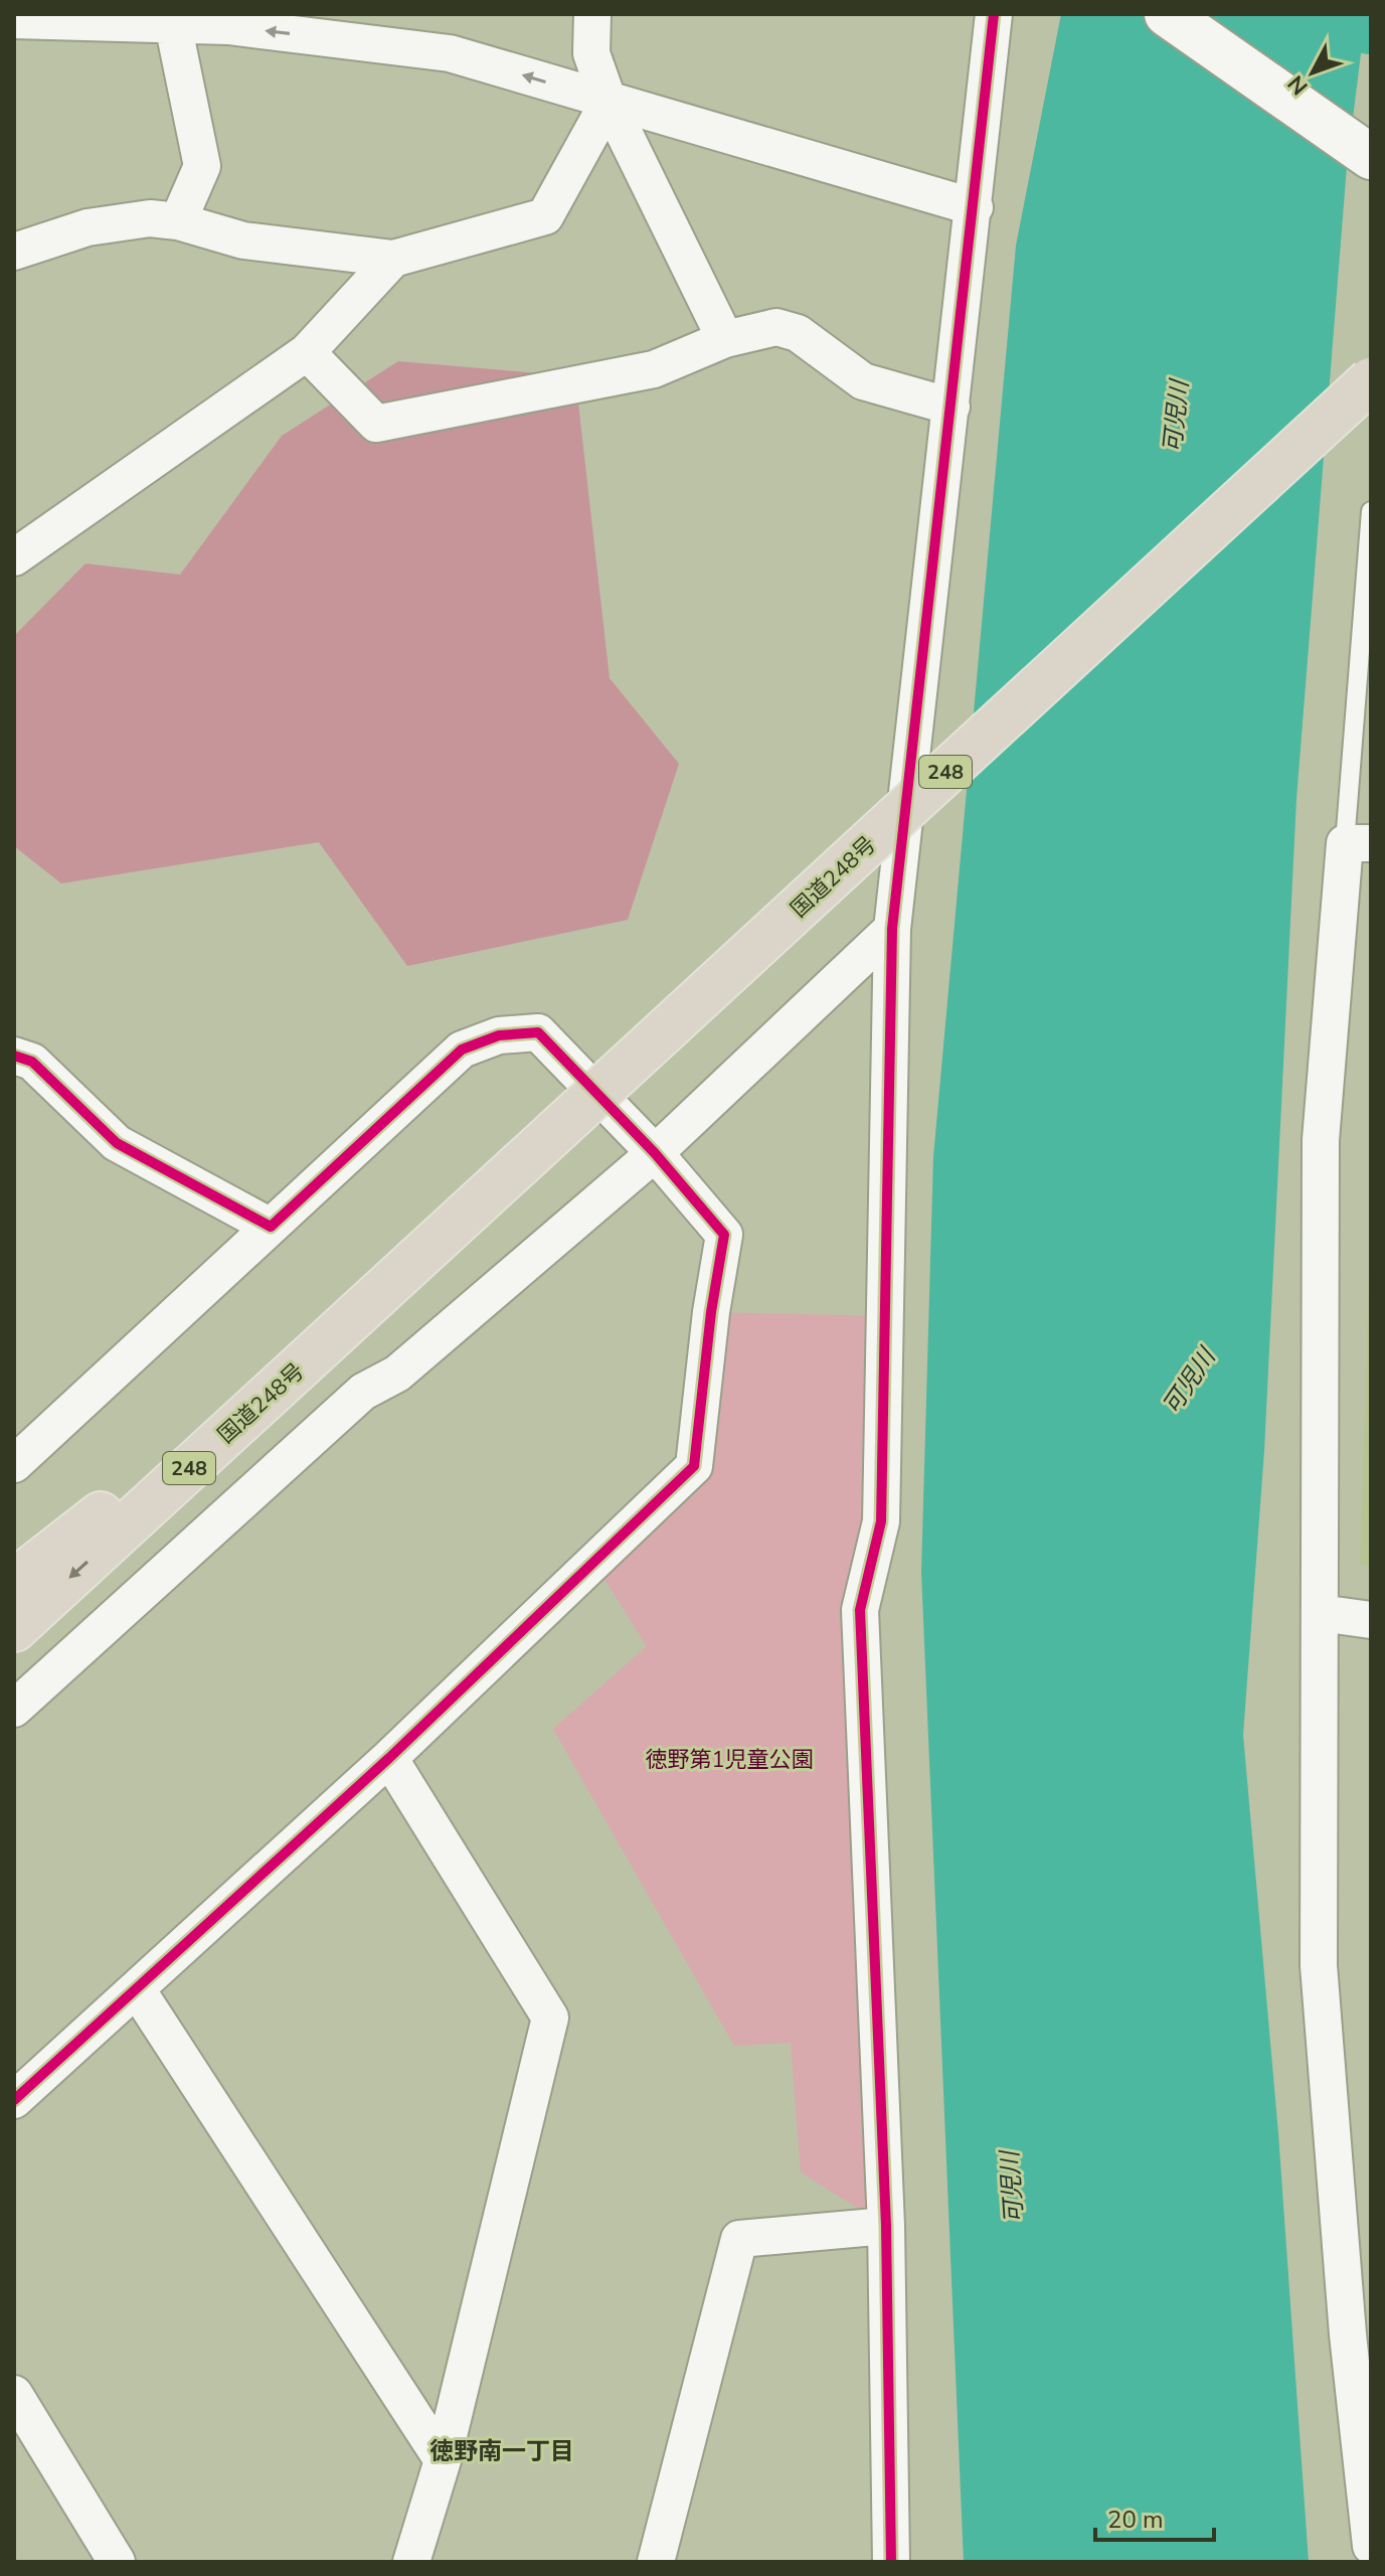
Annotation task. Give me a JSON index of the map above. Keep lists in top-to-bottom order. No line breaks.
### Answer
{"streets":{"highway":["248","国道248号"]},"districts":["徳野南一丁目"],"water":["可児川"],"parks":["徳野第1児童公園"],"scale_bar":"20 m","north":"bottom left"}
